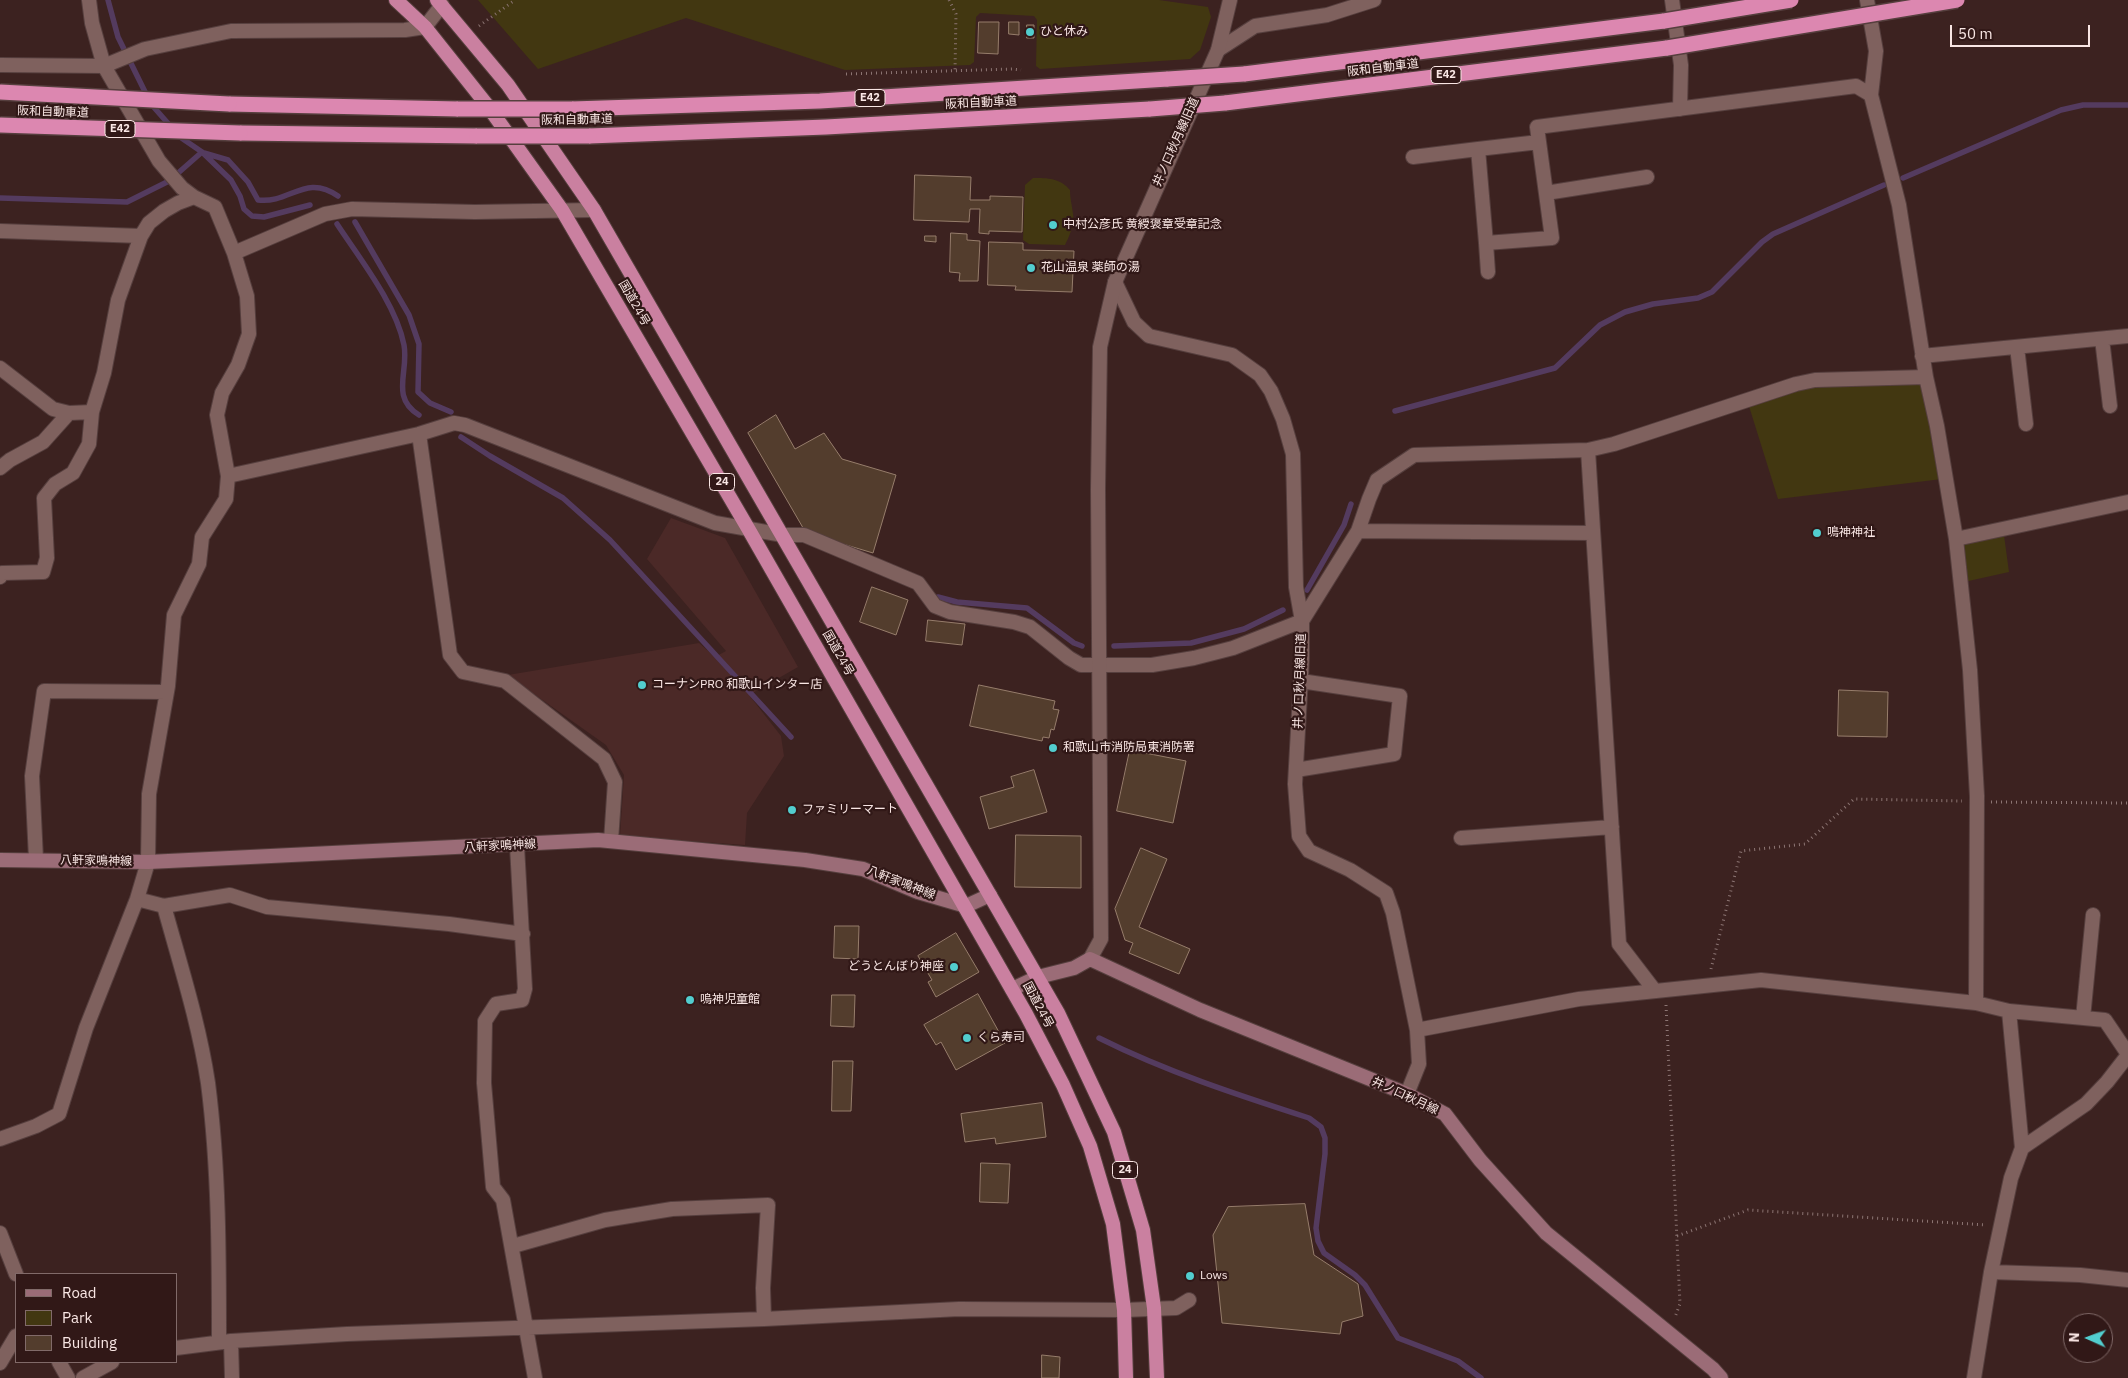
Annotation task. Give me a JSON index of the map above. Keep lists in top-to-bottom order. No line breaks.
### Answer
{"streets":{"highway":["阪和自動車道","E42","国道24号","24"],"main road":["八軒家鳴神線","井ノ口秋月線"],"street":["井ノ口秋月線旧道"]},"crossings":[["井ノ口秋月線旧道","井ノ口秋月線"],["国道24号","八軒家鳴神線"]],"places":["ひと休み","中村公彦氏 黄綬褒章受章記念","花山温泉 薬師の湯","鳴神神社","コーナンPRO 和歌山インター店","和歌山市消防局東消防署","ファミリーマート","どうとんぼり神座","嗚神児童館","くら寿司","Lows"],"legend":["Road","Park","Building"],"scale_bar":"50 m","north":"left"}
